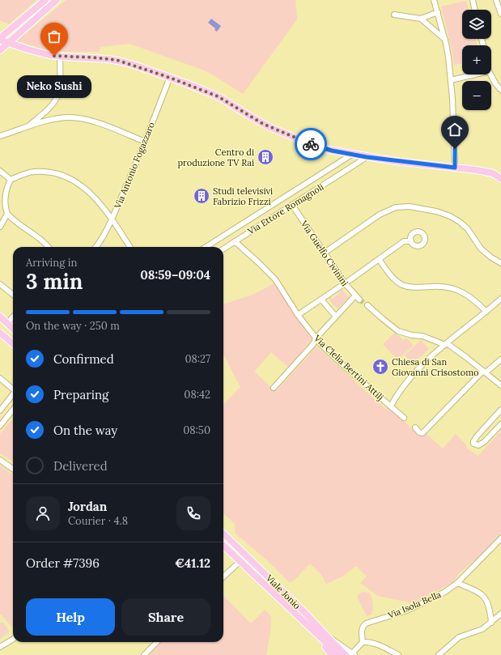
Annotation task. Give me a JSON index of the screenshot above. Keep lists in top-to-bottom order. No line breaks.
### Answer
{"streets":{"main road":["Viale Jonio"],"street":["Via Antonio Fogazzaro","Via Ettore Romagnoli","Via Guelfo Civinini","Via Clelia Bertini Attilj","Via Isola Bella"]},"crossings":[["Via Ettore Romagnoli","Via Guelfo Civinini"],["Via Ettore Romagnoli","Via Clelia Bertini Attilj"]],"places":{"other":["Neko Sushi"],"building":["Centro di produzione TV Rai","Studi televisivi Fabrizio Frizzi"],"church":["Chiesa di San Giovanni Crisostomo"]},"page":{"map_buttons":["+","−"],"bubble":"Neko Sushi","heading":["3 min","Arriving in","08:59–09:04"],"panel":["Jordan","Courier · 4.8","Order #7396","€41.12"],"bar":"On the way · 250 m","list":[["Confirmed","08:27"],["Preparing","08:42"],["On the way","08:50"],"Delivered"],"buttons":["Help","Share"]}}
